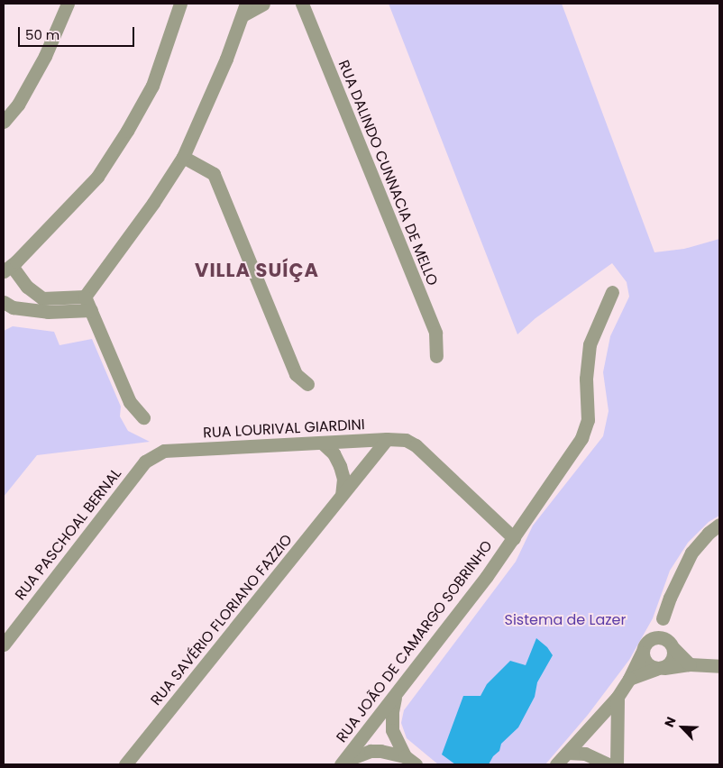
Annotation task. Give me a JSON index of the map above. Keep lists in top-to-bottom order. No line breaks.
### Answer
{"streets":{"street":["RUA DALINDO CUNNACIA DE MELLO","RUA LOURIVAL GIARDINI","RUA PASCHOAL BERNAL","RUA SAVÉRIO FLORIANO FAZZIO","RUA JOÃO DE CAMARGO SOBRINHO"]},"crossings":[["RUA LOURIVAL GIARDINI","RUA PASCHOAL BERNAL"],["RUA LOURIVAL GIARDINI","RUA SAVÉRIO FLORIANO FAZZIO"],["RUA LOURIVAL GIARDINI","RUA JOÃO DE CAMARGO SOBRINHO"]],"districts":["VILLA SUÍÇA"],"parks":["Sistema de Lazer"],"scale_bar":"50 m","north":"top left"}
